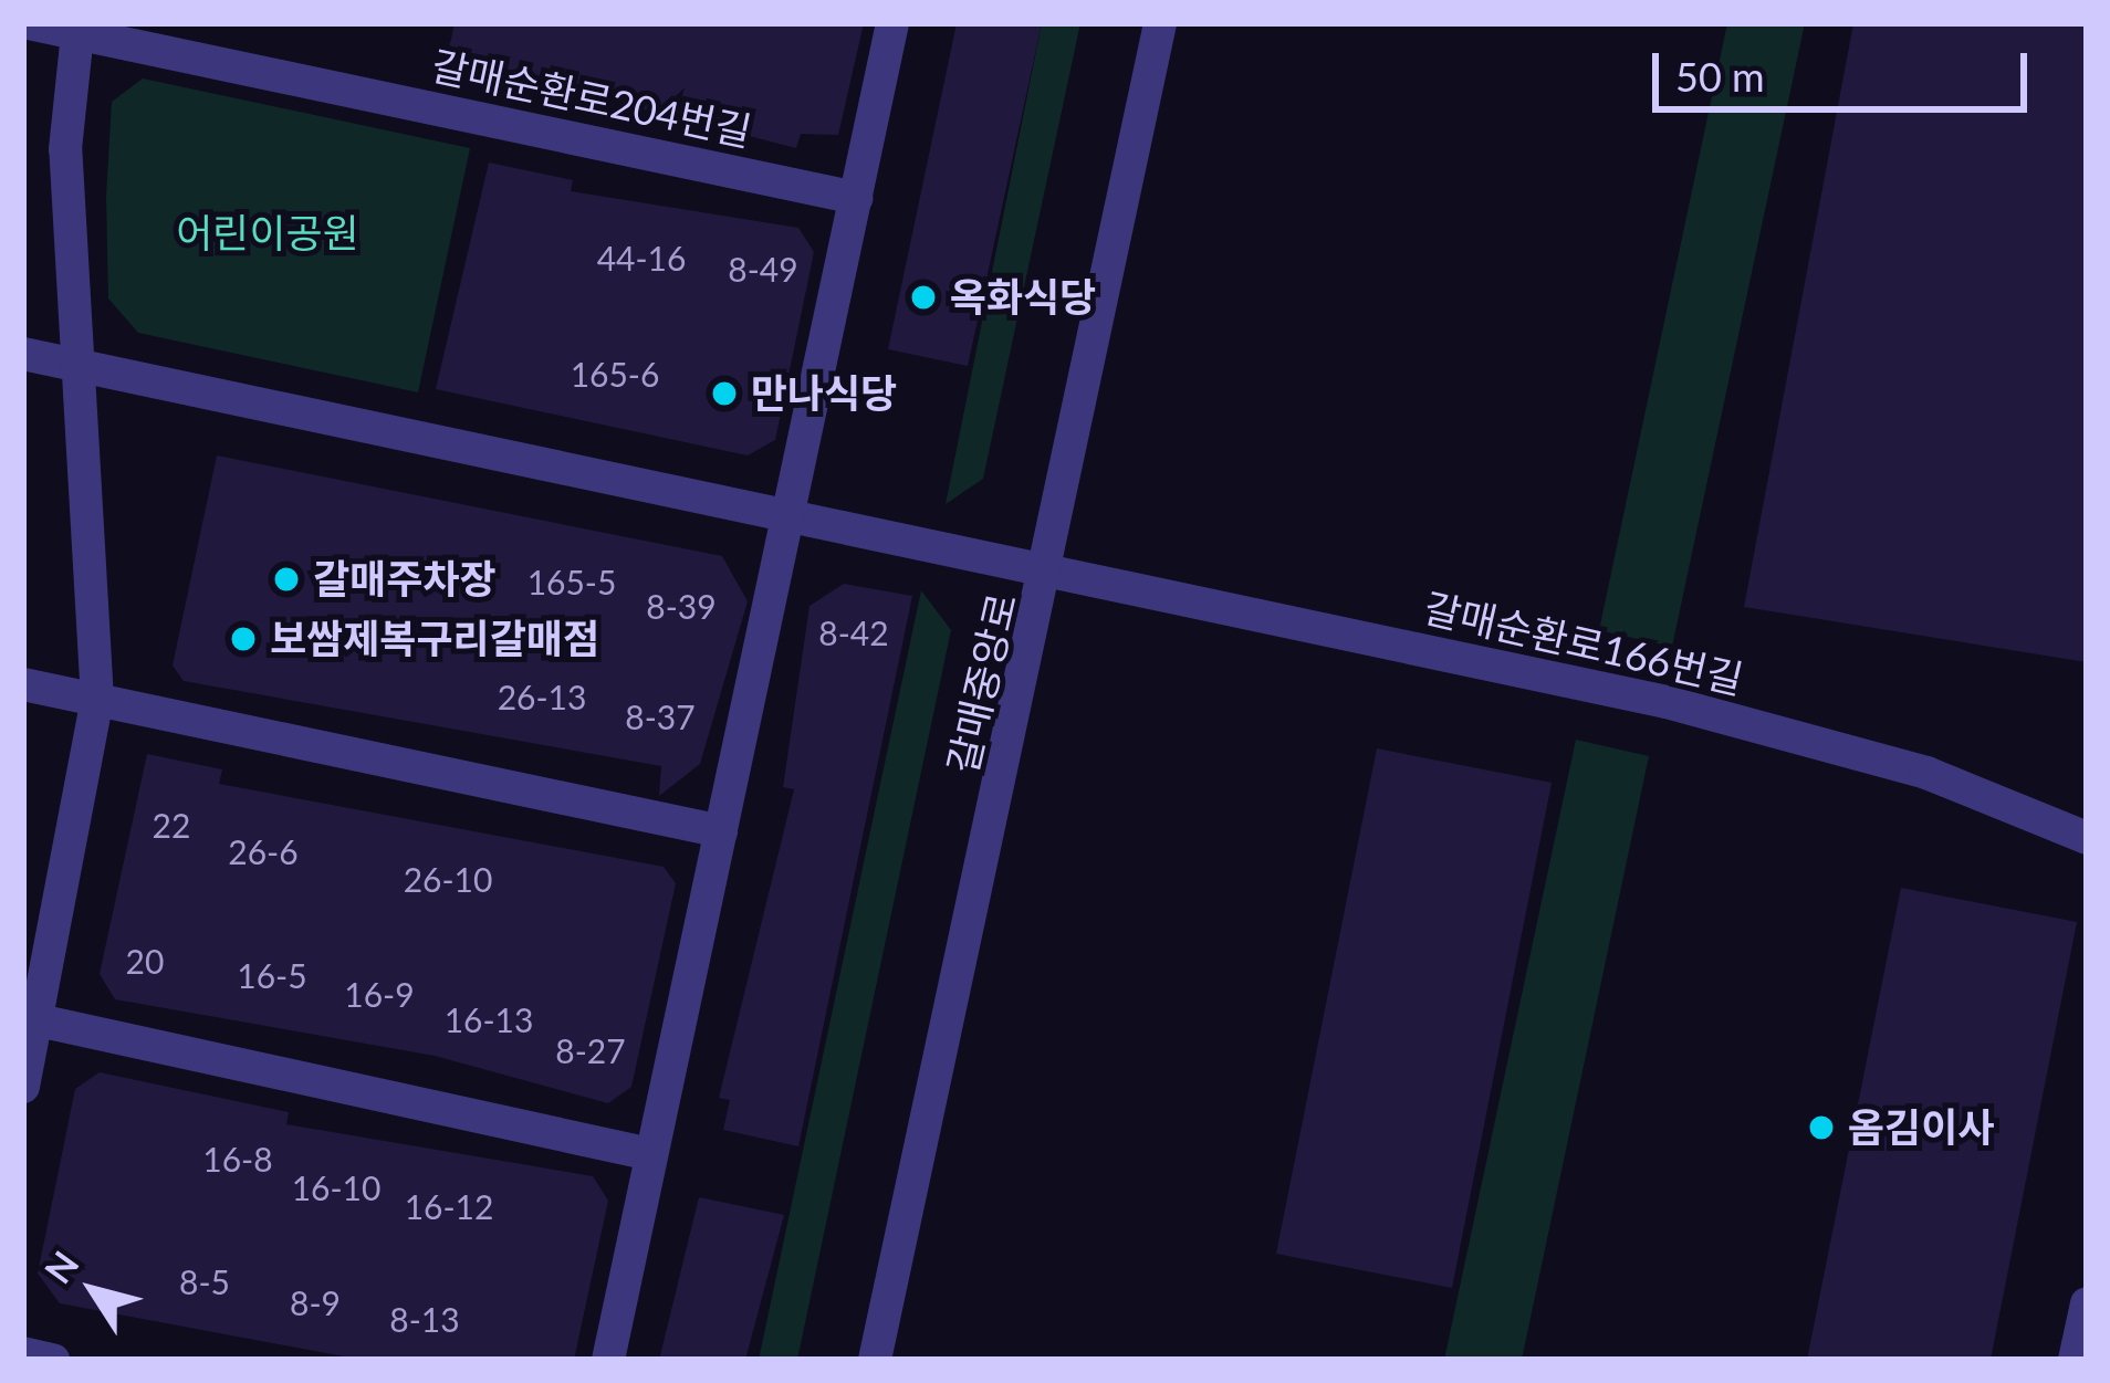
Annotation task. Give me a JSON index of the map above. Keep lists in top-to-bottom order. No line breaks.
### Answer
{"streets":{"street":["갈매순환로204번길","갈매순환로166번길","갈매중앙로"]},"crossings":[["갈매순환로166번길","갈매중앙로"]],"parks":["어린이공원"],"places":["옥화식당","만나식당","갈매주차장","보쌈제복구리갈매점","옴김이사"],"house_numbers":["44-16","8-49","165-6","165-5","8-39","8-42","26-13","8-37","22","26-6","26-10","20","16-5","16-9","16-13","8-27","16-8","16-10","16-12","8-5","8-9","8-13"],"scale_bar":"50 m","north":"top left"}
